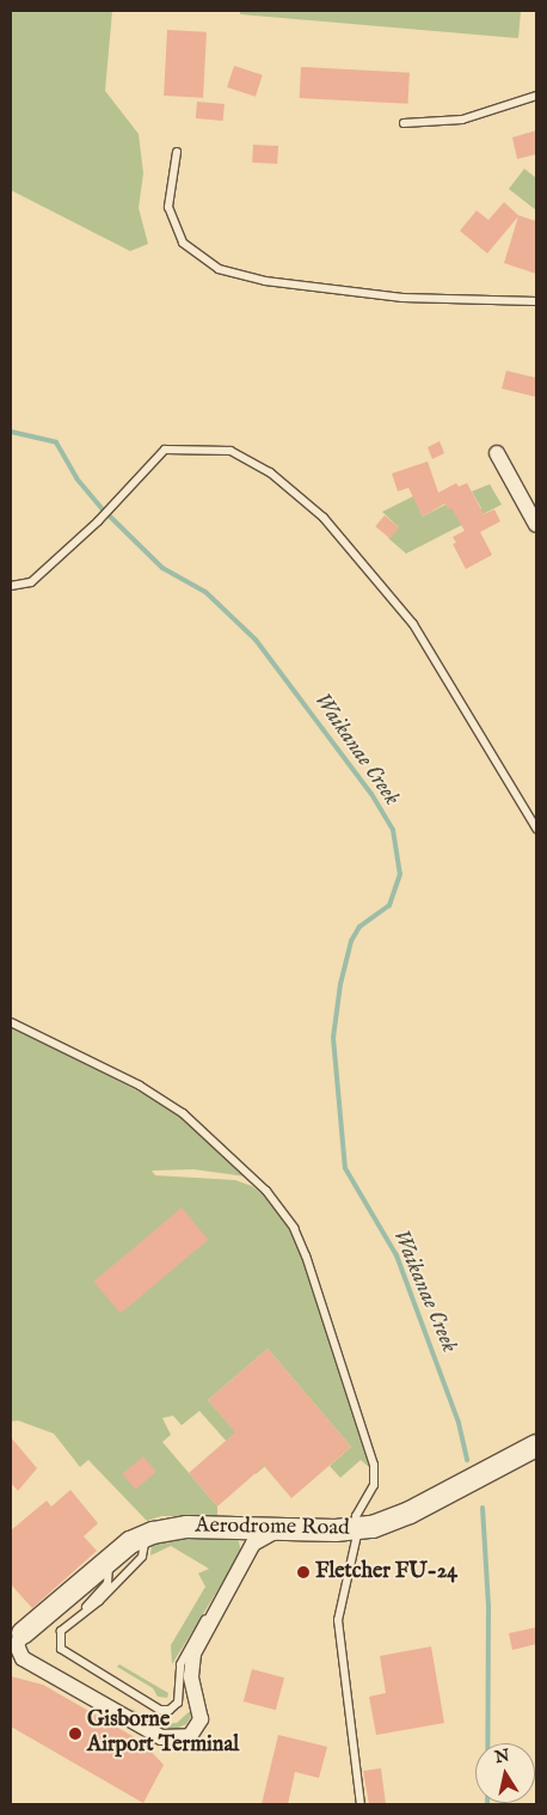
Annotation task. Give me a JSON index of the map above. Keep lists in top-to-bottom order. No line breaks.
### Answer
{"streets":{"street":["Aerodrome Road"]},"water":["Waikanae Creek"],"places":["Fletcher FU-24","Gisborne Airport Terminal"],"north":"top"}
